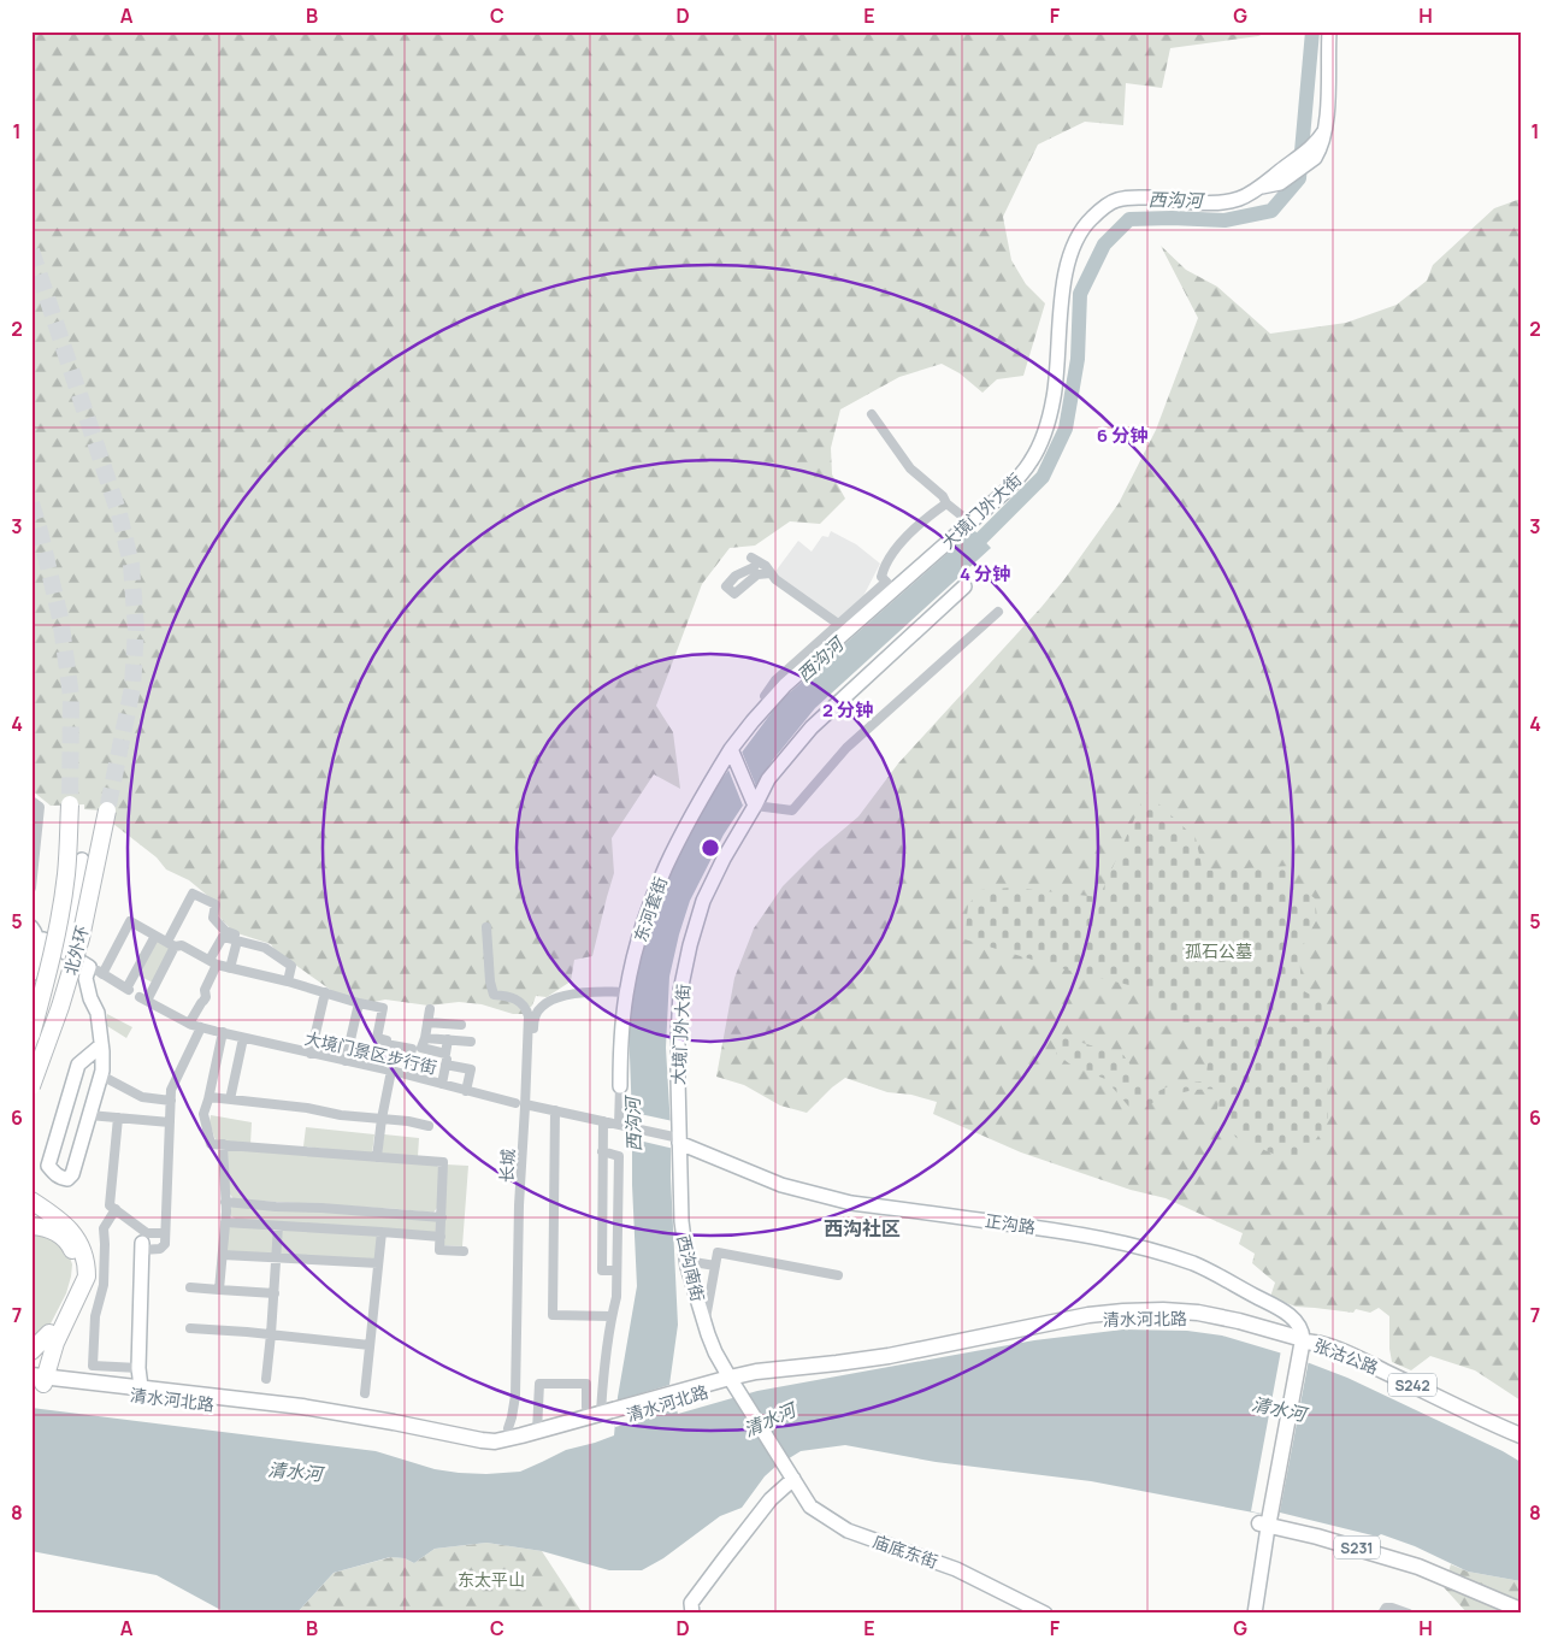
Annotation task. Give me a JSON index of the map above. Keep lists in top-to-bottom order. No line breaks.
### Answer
{"streets":{"highway":["北外环"],"main road":["清水河北路","张沽公路","S242","S231"],"street":["大境门外大街","东河套街","大境门景区步行街","长城","正沟路","西沟南街","庙底东街"]},"crossings":[["大境门外大街","东河套街"],["大境门外大街","正沟路"],["大境门外大街","西沟南街"],["正沟路","西沟南街"],["正沟路","清水河北路"],["正沟路","张沽公路"],["西沟南街","清水河北路"],["西沟南街","庙底东街"],["清水河北路","张沽公路"]],"districts":["西沟社区"],"water":["西沟河","清水河"],"parks":["孤石公墓","东太平山"],"grid":{"columns":["A","B","C","D","E","F","G","H"],"rows":["1","2","3","4","5","6","7","8"]},"rings":["6 分钟","4 分钟","2 分钟"]}
